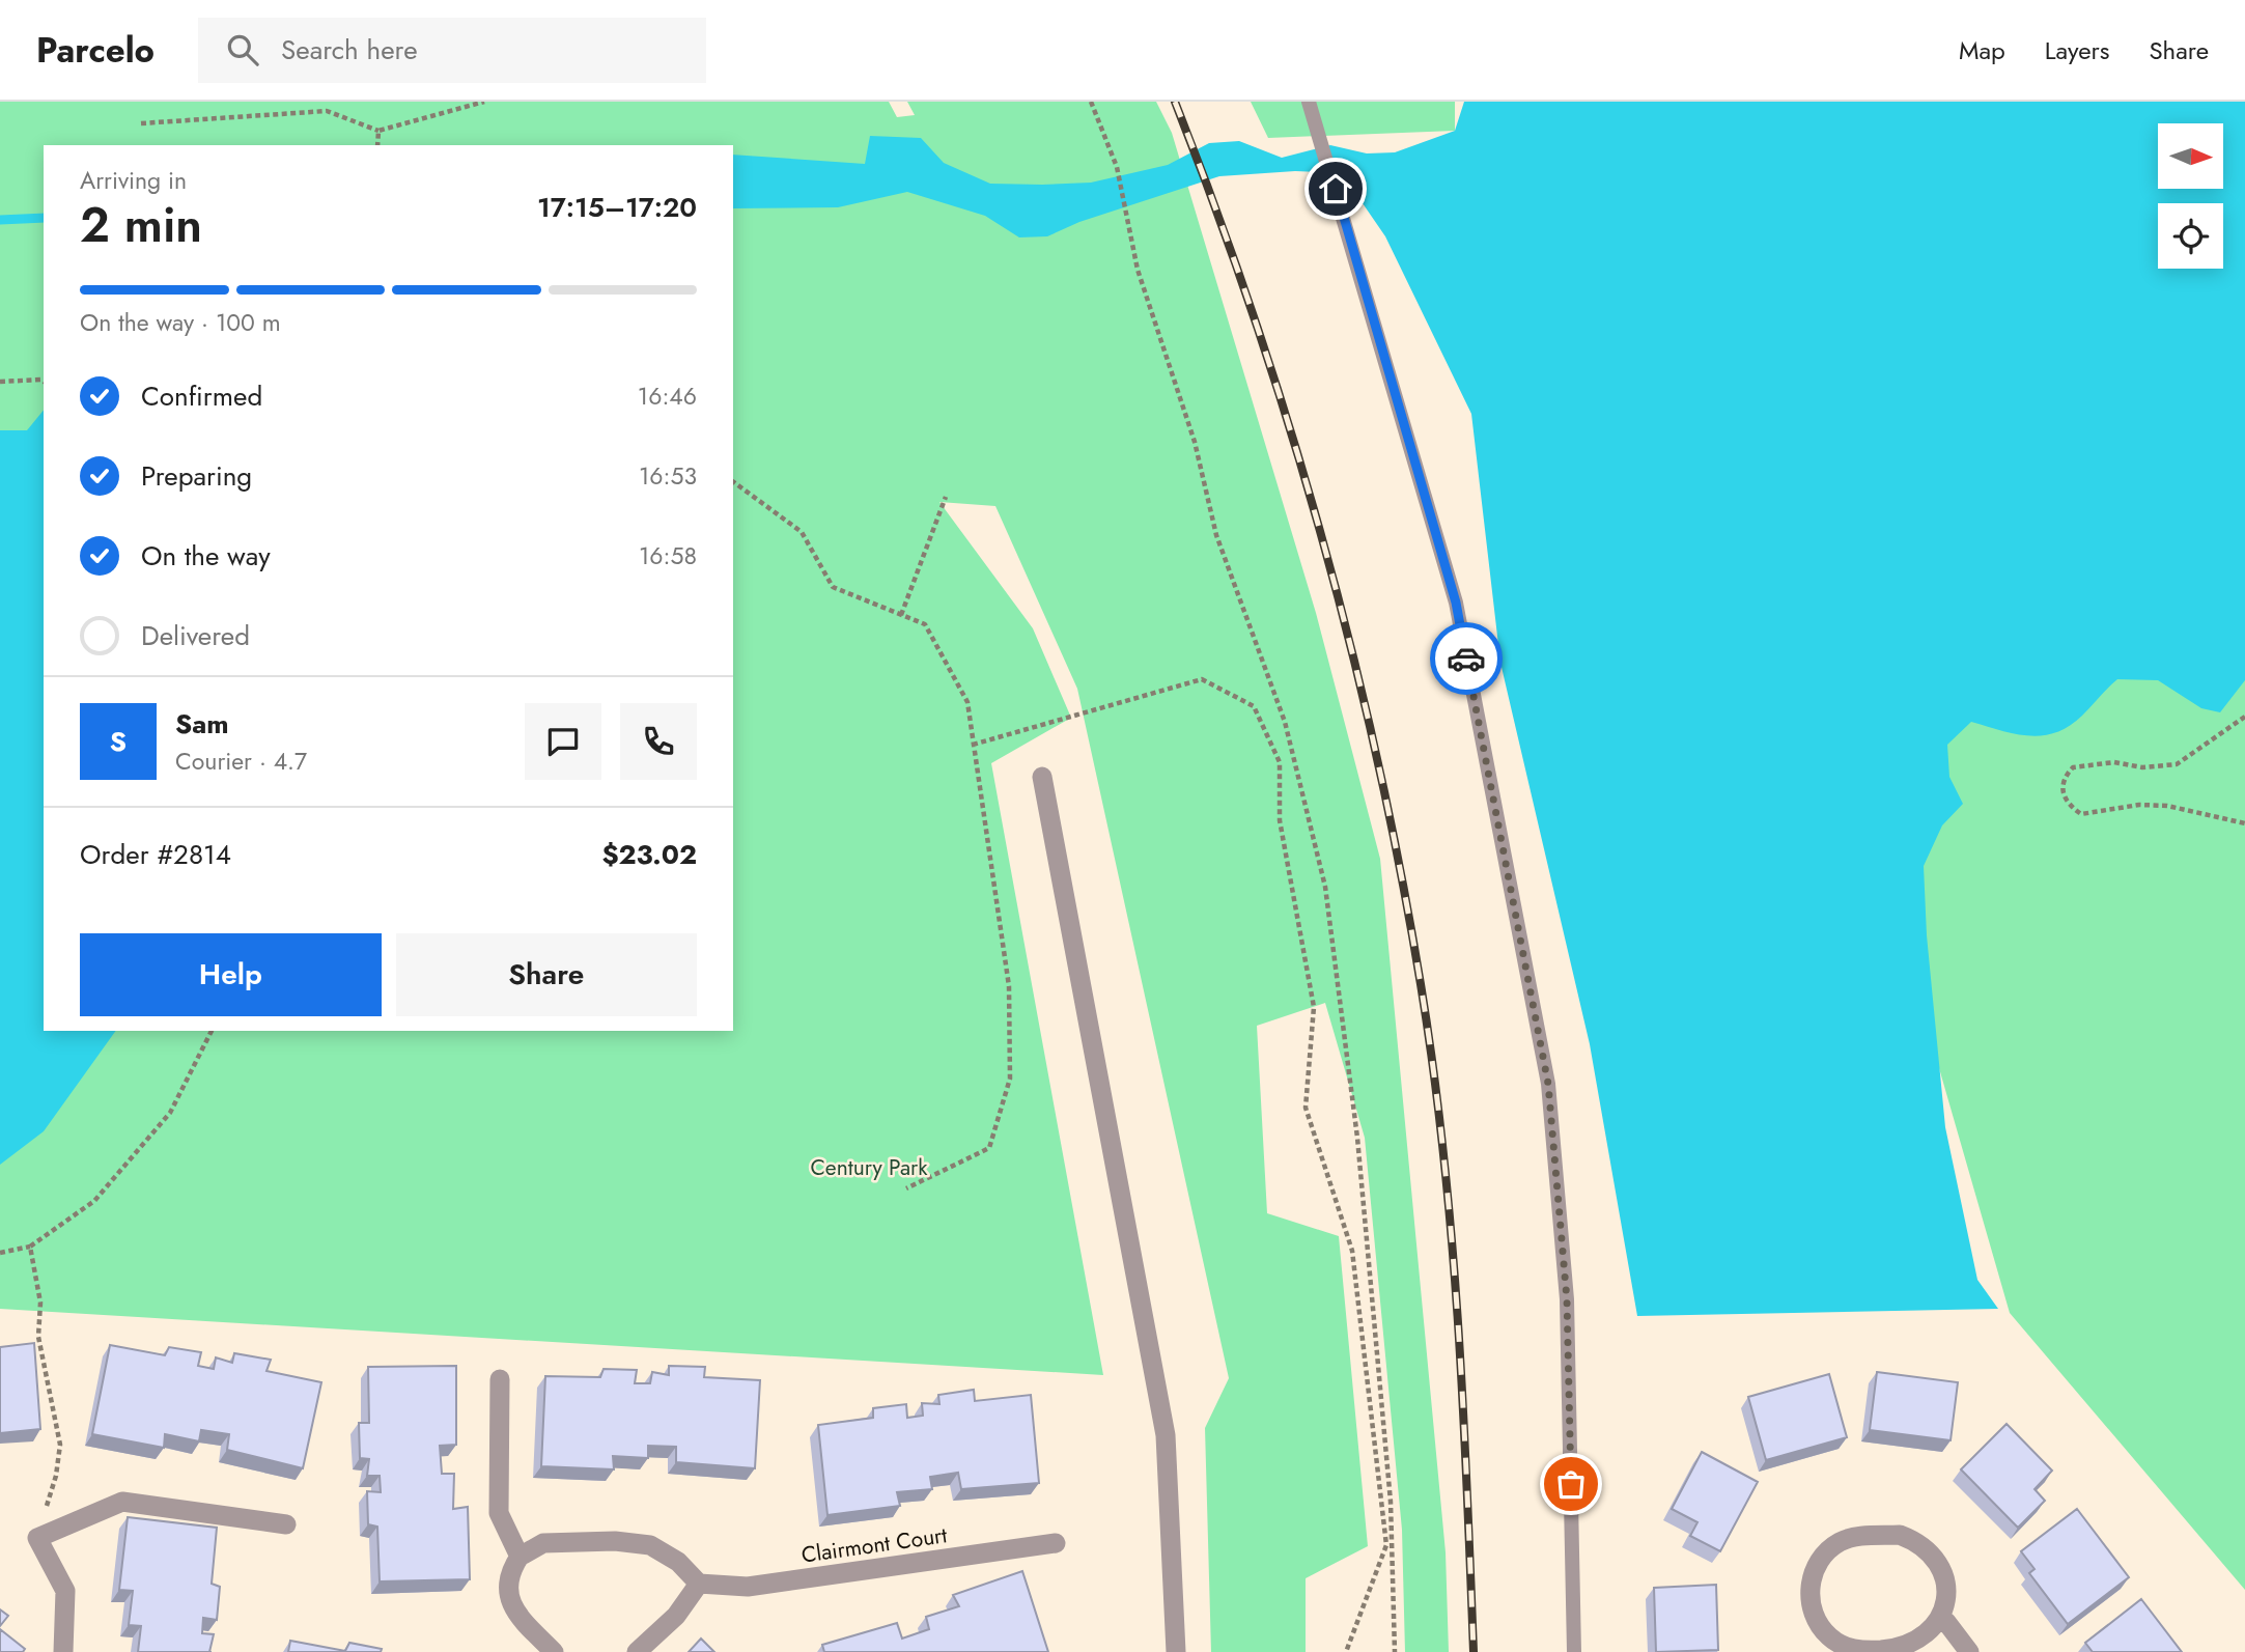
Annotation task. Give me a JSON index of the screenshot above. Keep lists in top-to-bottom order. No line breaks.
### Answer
{"streets":{"street":["Clairmont Court"]},"parks":["Century Park"],"north":"right","page":{"header":"Parcelo","search":"Search here","nav":["Map","Layers","Share"],"heading":["2 min","Arriving in","17:15–17:20"],"panel":["Sam","Courier · 4.7","Order #2814","$23.02"],"bar":"On the way · 100 m","list":[["Confirmed","16:46"],["Preparing","16:53"],["On the way","16:58"],"Delivered"],"round":"S","buttons":["Help","Share"]}}
